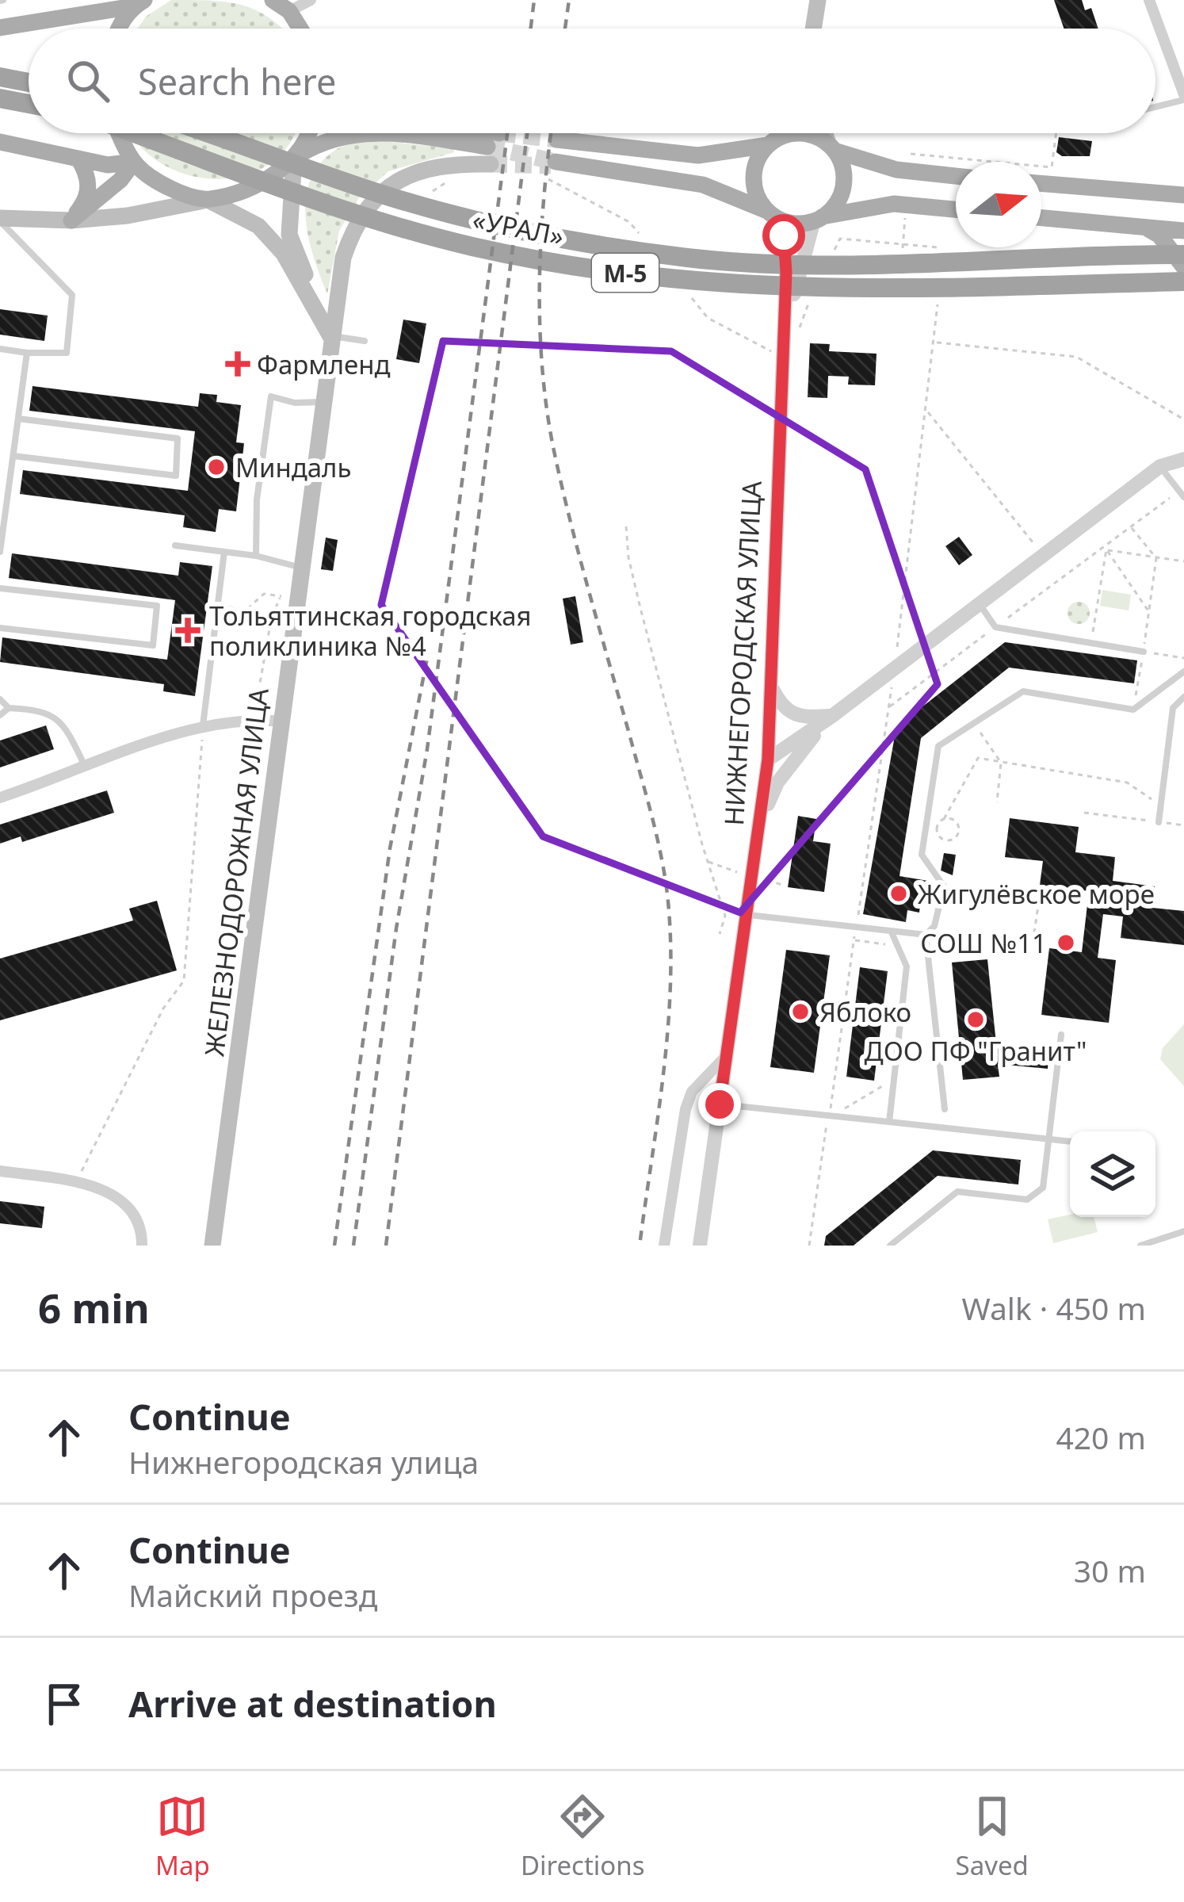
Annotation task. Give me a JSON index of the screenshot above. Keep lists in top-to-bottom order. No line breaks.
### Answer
{"streets":{"highway":["«УРАЛ»","М-5"],"main road":["ЖЕЛЕЗНОДОРОЖНАЯ УЛИЦА"],"street":["НИЖНЕГОРОДСКАЯ УЛИЦА"]},"places":{"health":["Фармленд","Тольяттинская городская поликлиника №4"],"other":["Миндаль","Жигулёвское море","СОШ №11","Яблоко","ДОО ПФ \"Гранит\""]},"north":"right","page":{"search":"Search here","heading":["6 min","Walk · 450 m"],"list":[["Continue","Нижнегородская улица","420 m"],["Continue","Майский проезд","30 m"],"Arrive at destination"],"nav":["Map","Directions","Saved"]}}
